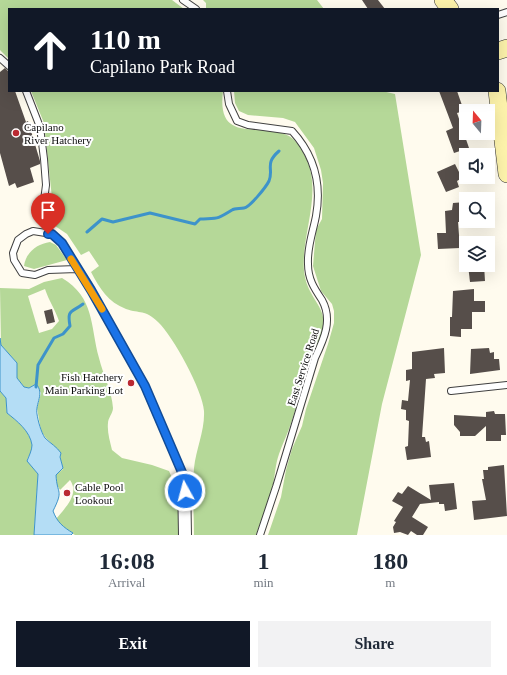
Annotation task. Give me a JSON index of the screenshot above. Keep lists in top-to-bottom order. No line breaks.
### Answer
{"streets":{"lane":["East Service Road"]},"places":["Capilano River Hatchery","Fish Hatchery Main Parking Lot","Cable Pool Lookout"],"north":"top","page":{"turn":["110 m","Capilano Park Road"],"eta":["16:08","Arrival","1","min","180","m"],"buttons":["Exit","Share"]}}
